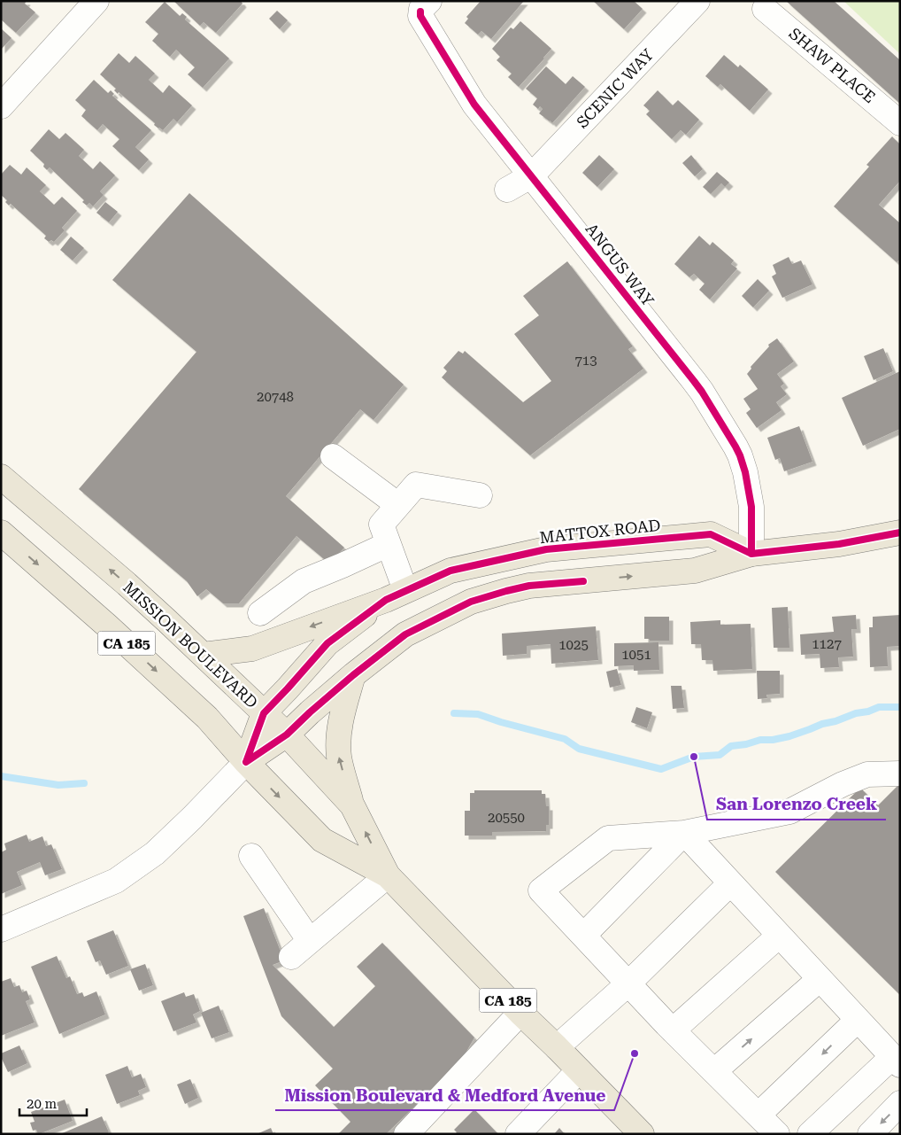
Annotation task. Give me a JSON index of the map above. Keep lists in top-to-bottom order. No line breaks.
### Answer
{"streets":{"main road":["MATTOX ROAD","CA 185","MISSION BOULEVARD"],"street":["SHAW PLACE","SCENIC WAY","ANGUS WAY"]},"crossings":[["SCENIC WAY","ANGUS WAY"],["ANGUS WAY","MATTOX ROAD"],["MATTOX ROAD","MISSION BOULEVARD"]],"places":["San Lorenzo Creek","Mission Boulevard & Medford Avenue"],"house_numbers":["713","20748","1127","1025","1051","20550"],"scale_bar":"20 m"}
